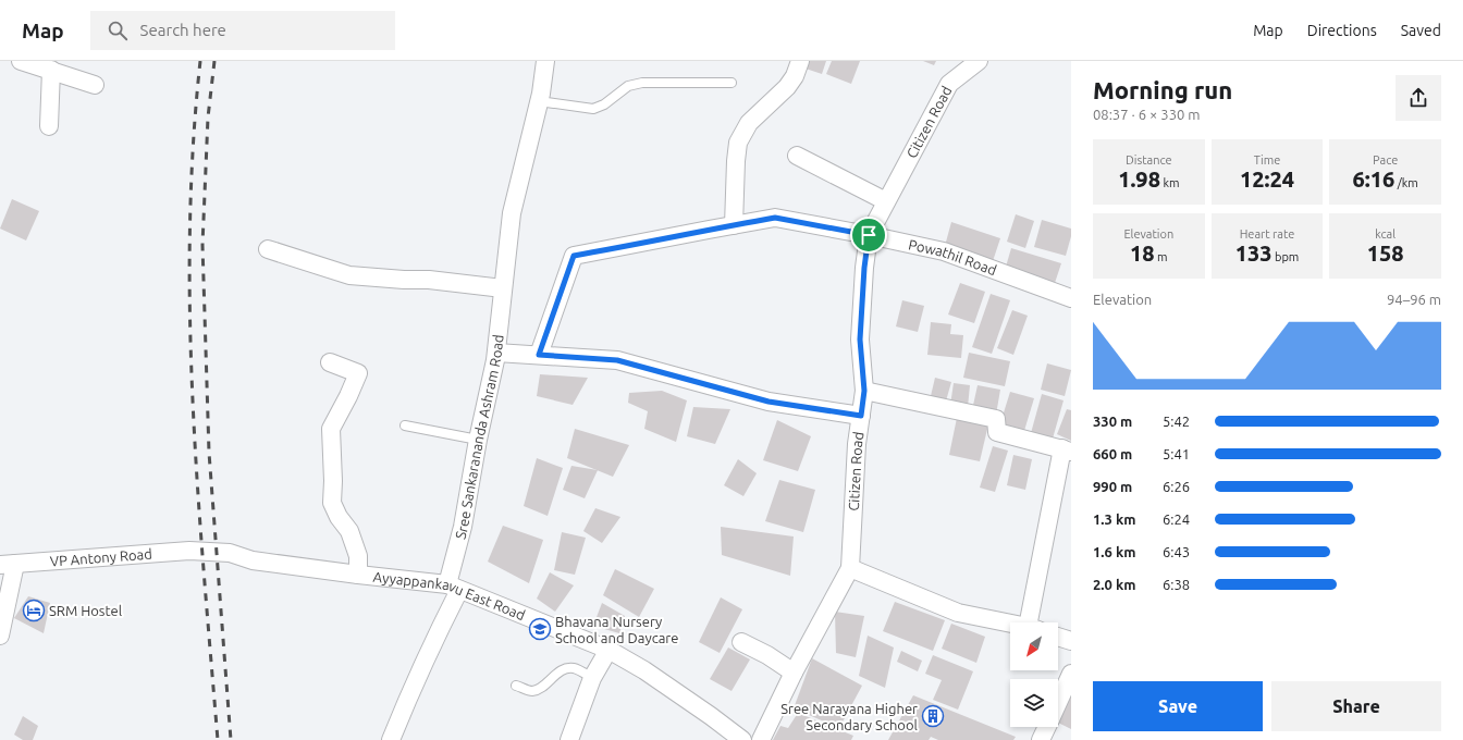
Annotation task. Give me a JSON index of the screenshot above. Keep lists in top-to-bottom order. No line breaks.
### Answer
{"streets":{"street":["Citizen Road","Powathil Road","Sree Sankarananda Ashram Road","VP Antony Road","Ayyappankavu East Road"]},"crossings":[["Citizen Road","Powathil Road"],["Sree Sankarananda Ashram Road","Ayyappankavu East Road"],["VP Antony Road","Ayyappankavu East Road"]],"places":{"hotel":["SRM Hostel"],"school or university":["Bhavana Nursery School and Daycare"],"building":["Sree Narayana Higher Secondary School"]},"north":"bottom left","page":{"header":"Map","search":"Search here","nav":["Map","Directions","Saved"],"heading":["Morning run","08:37 · 6 × 330 m"],"stats":[["Distance","1.98 km"],["Time","12:24"],["Pace","6:16 /km"],["Elevation","18 m"],["Heart rate","133 bpm"],["kcal","158"]],"chart":["Elevation","94–96 m"],"list":[{"name":"330 m","note":"5:42"},{"name":"660 m","note":"5:41"},{"name":"990 m","note":"6:26"},{"name":"1.3 km","note":"6:24"},{"name":"1.6 km","note":"6:43"},{"name":"2.0 km","note":"6:38"}],"buttons":["Save","Share"]}}
